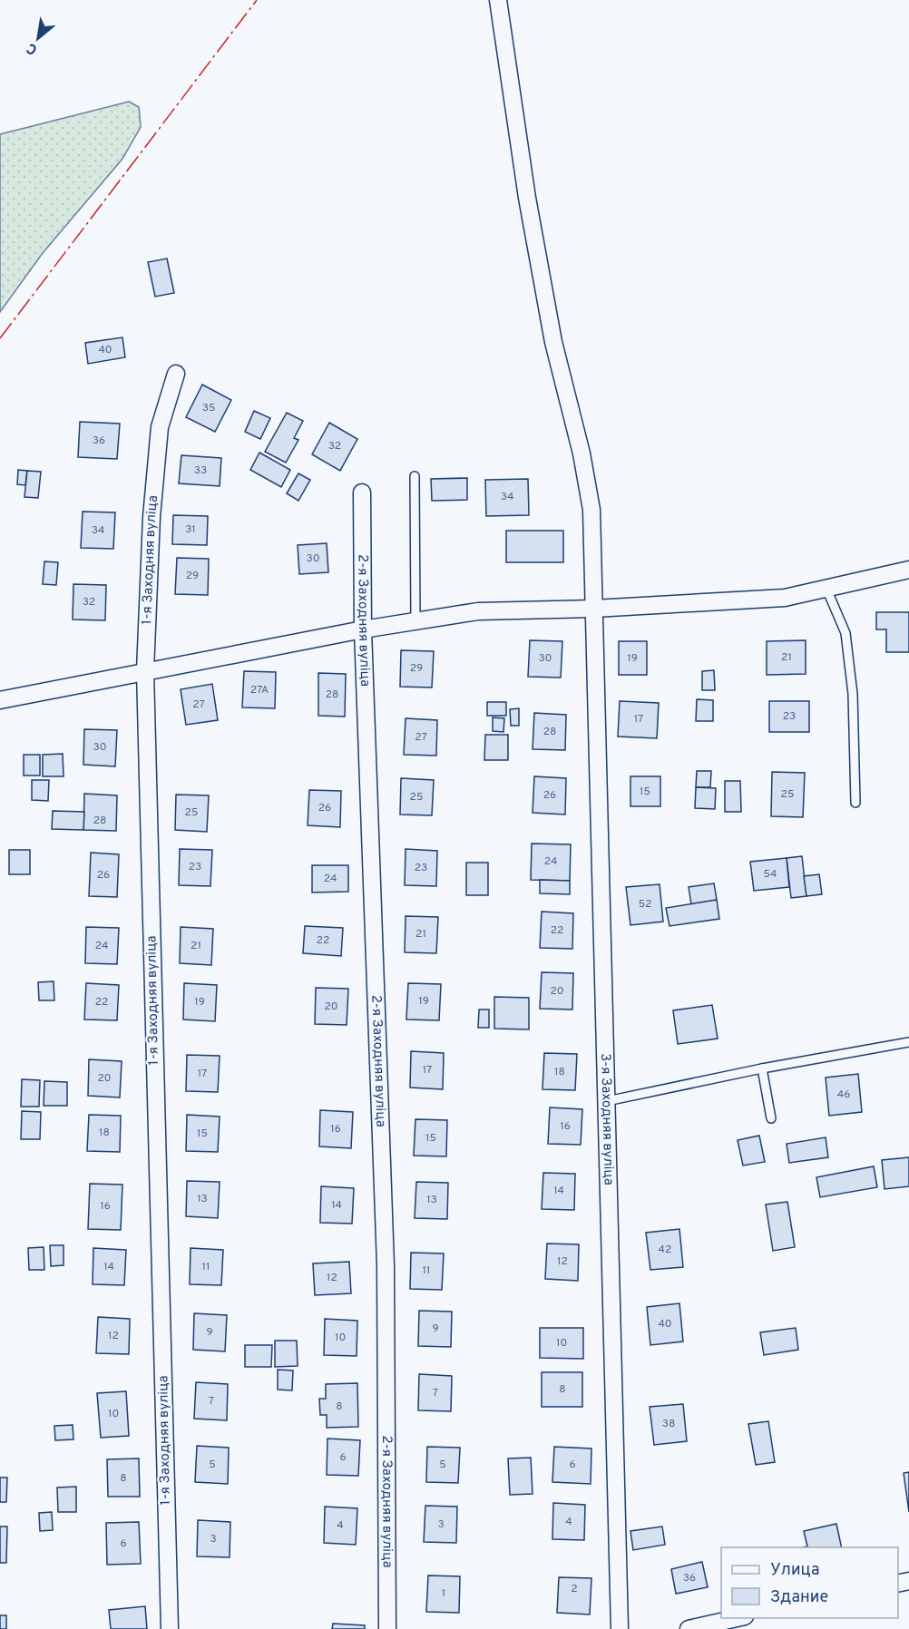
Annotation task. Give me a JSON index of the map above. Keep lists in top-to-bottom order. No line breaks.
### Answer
{"streets":{"street":["1-я Заходняя вуліца","2-я Заходняя вуліца","3-я Заходняя вуліца"]},"house_numbers":["40","35","36","32","33","34","31","34","30","29","32","21","30","19","29","27А","28","27","23","17","28","27","30","15","25","26","25","26","25","28","24","23","23","54","26","24","52","22","21","22","24","21","20","19","22","19","20","17","18","17","20","46","16","16","18","15","15","14","13","13","14","16","42","12","14","11","11","12","40","9","9","12","10","10","8","7","7","8","10","38","6","5","5","6","8","4","3","4","3","6","36","2","1"],"legend":["Улица","Здание"],"north":"bottom left"}
